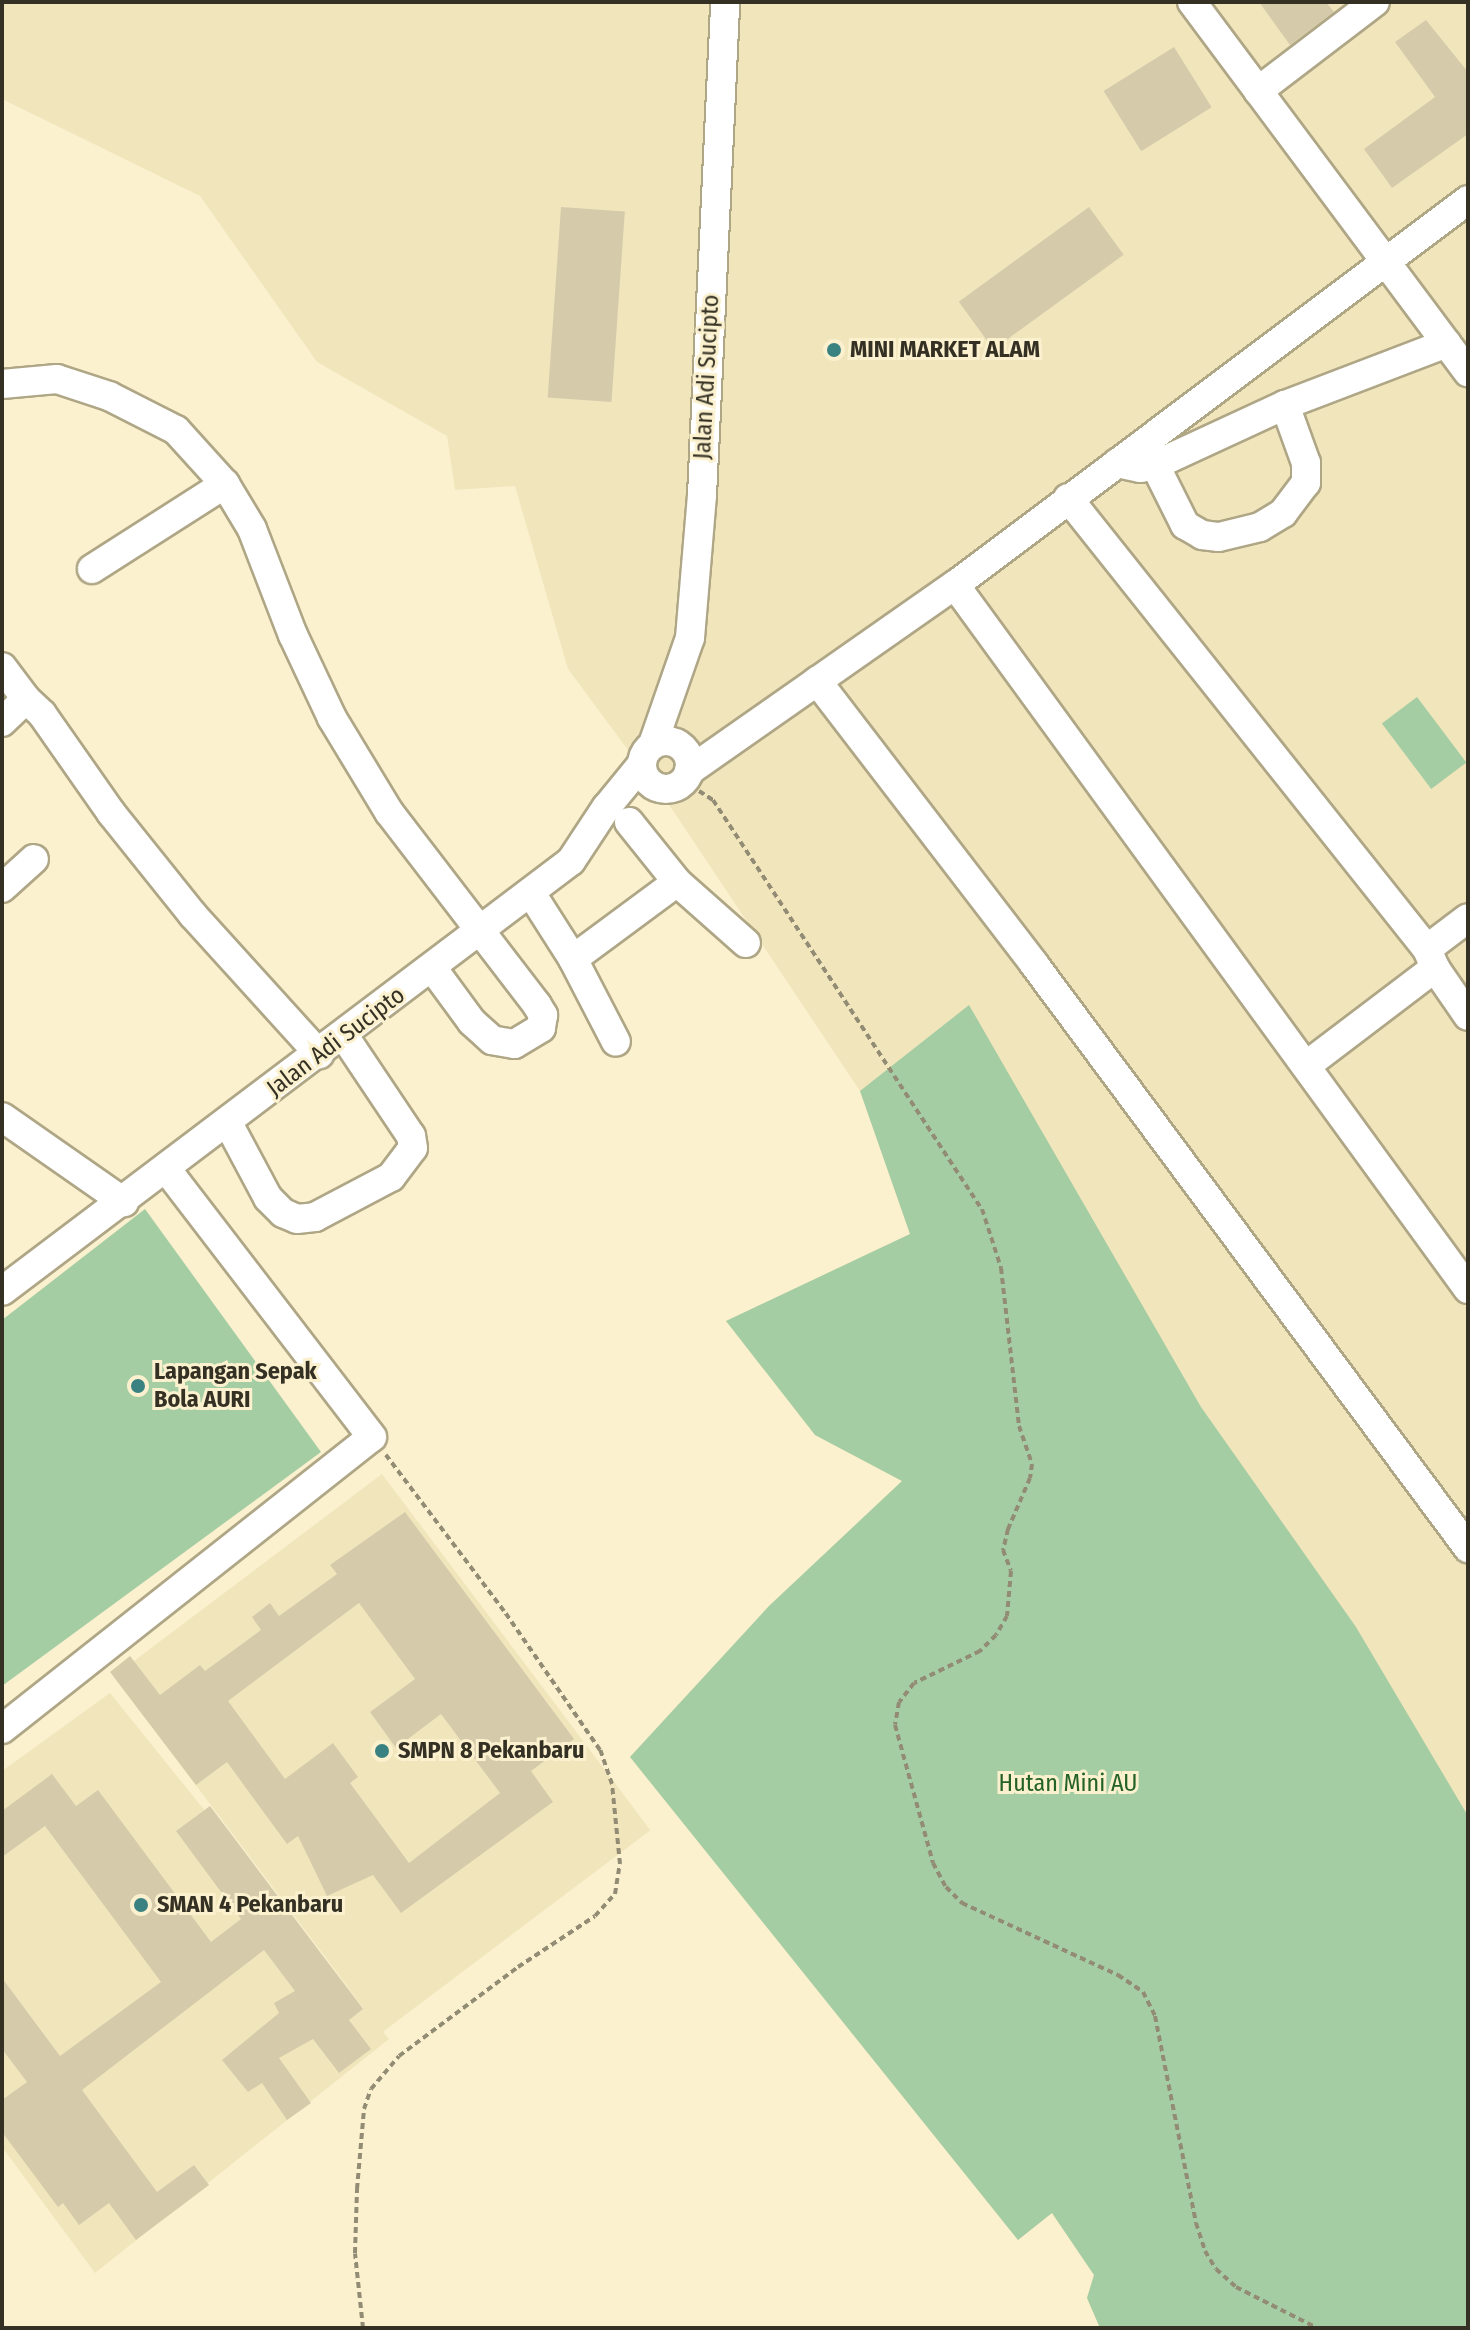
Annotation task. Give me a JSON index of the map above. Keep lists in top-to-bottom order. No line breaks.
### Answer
{"streets":{"street":["Jalan Adi Sucipto"]},"parks":["Hutan Mini AU"],"places":["MINI MARKET ALAM","Lapangan Sepak Bola AURI","SMPN 8 Pekanbaru","SMAN 4 Pekanbaru"]}
